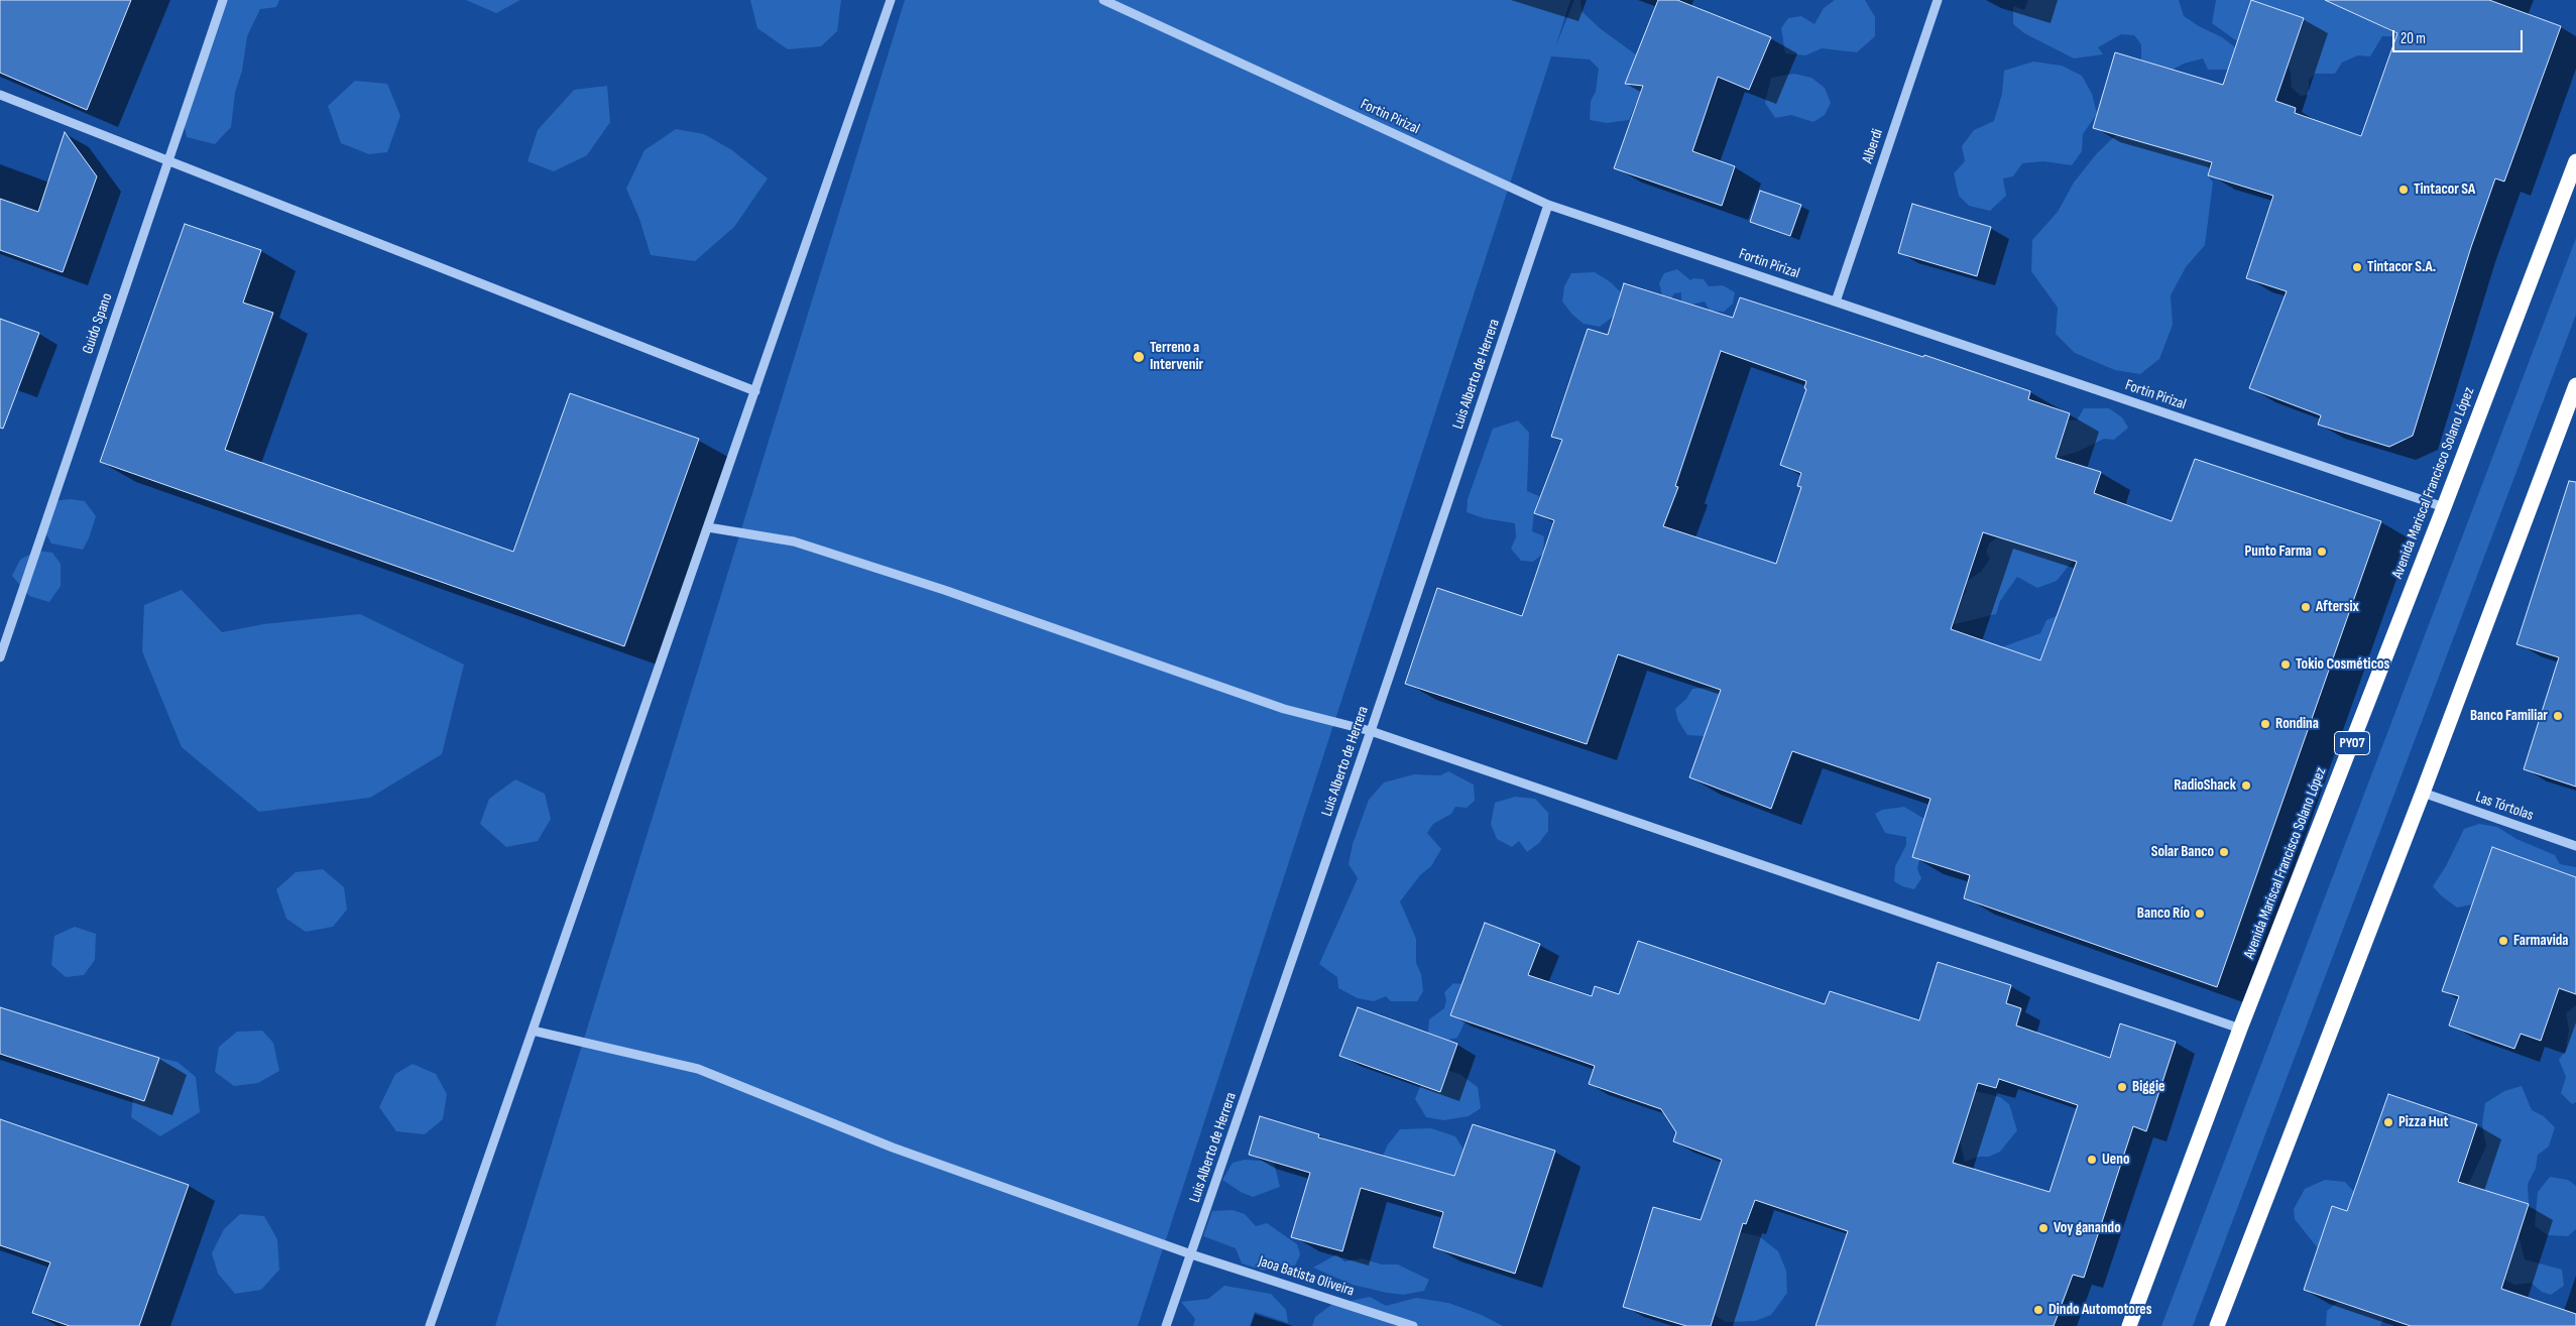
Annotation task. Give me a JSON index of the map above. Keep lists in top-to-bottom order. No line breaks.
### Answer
{"streets":{"highway":["Avenida Mariscal Francisco Solano López","PY07"],"street":["Fortin Pirizal","Alberdi","Guido Spano","Luis Alberto de Herrera","Las Tórtolas","Jaoa Batista Oliveira"]},"crossings":[["Fortin Pirizal","Alberdi"],["Fortin Pirizal","Luis Alberto de Herrera"],["Fortin Pirizal","Avenida Mariscal Francisco Solano López"],["Luis Alberto de Herrera","Jaoa Batista Oliveira"]],"places":["Tintacor SA","Tintacor S.A.","Terreno a Intervenir","Punto Farma","Aftersix","Tokio Cosméticos","Banco Familiar","Rondina","RadioShack","Solar Banco","Banco Río","Farmavida","Biggie","Pizza Hut","Ueno","Voy ganando","Dindo Automotores"],"scale_bar":"20 m"}
